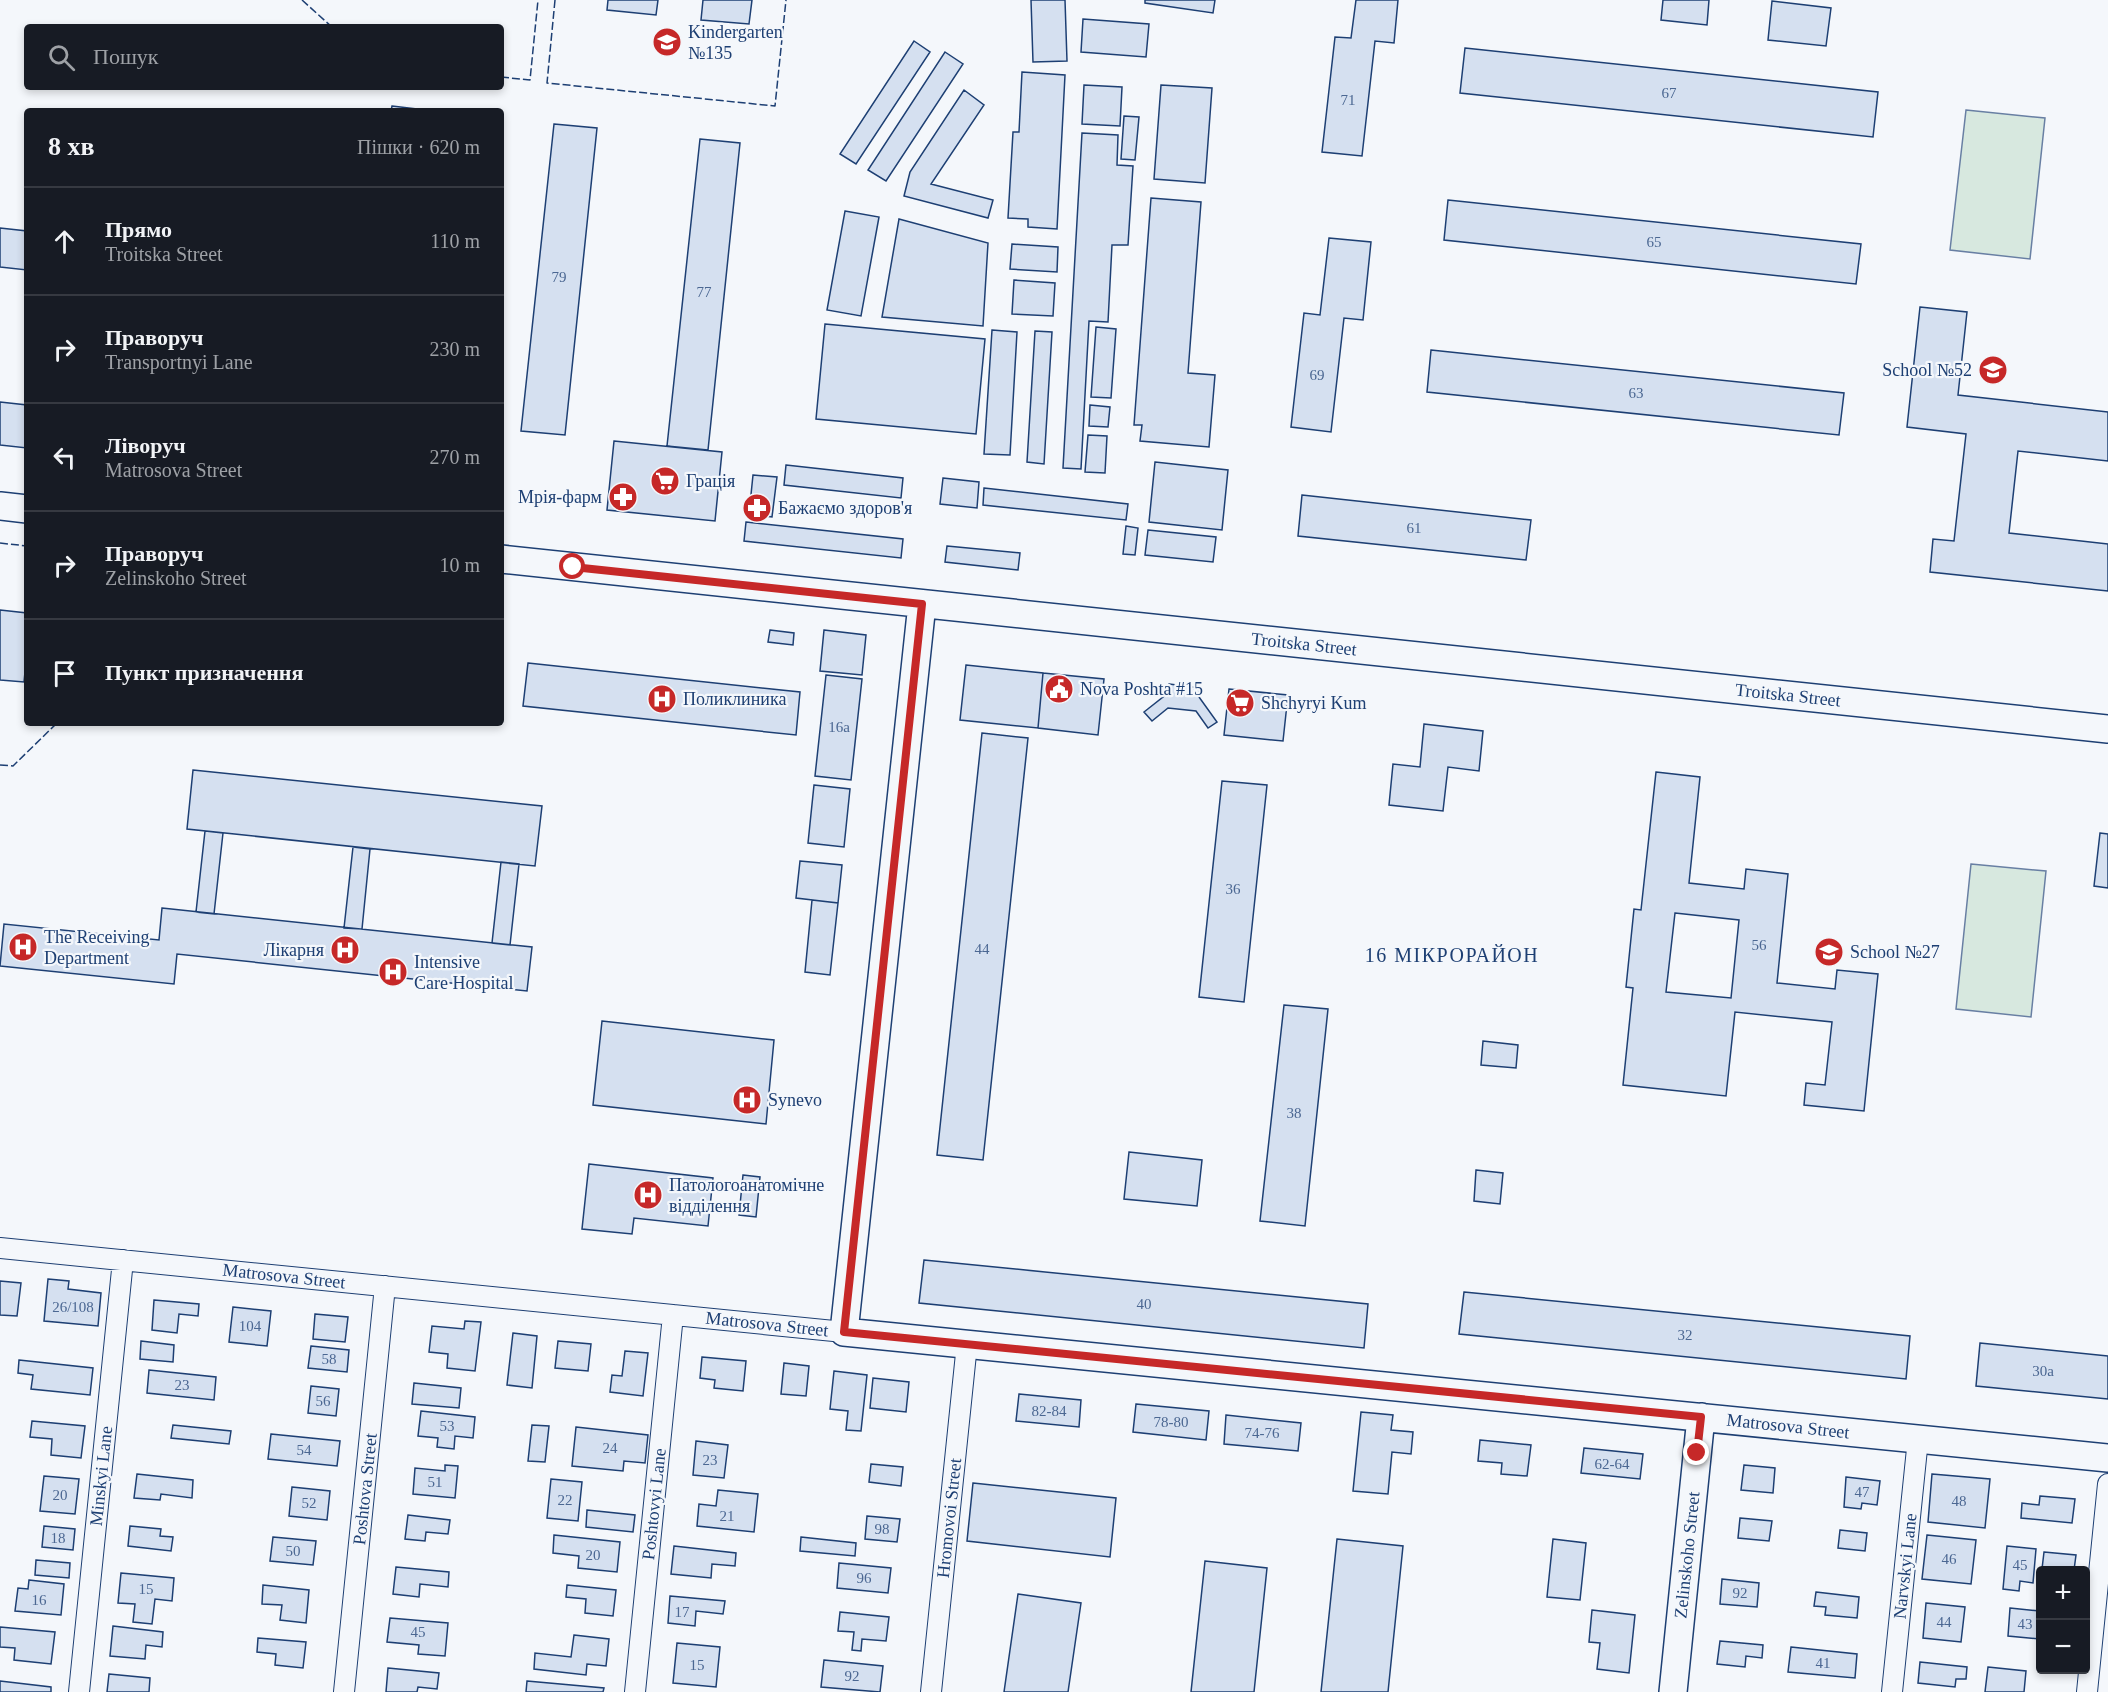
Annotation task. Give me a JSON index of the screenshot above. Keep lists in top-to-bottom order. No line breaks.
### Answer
{"streets":{"street":["Troitska Street","Matrosova Street","Minskyi Lane","Poshtova Street","Poshtovyi Lane","Hromovoi Street","Zelinskoho Street","Narvskyi Lane"]},"crossings":[["Matrosova Street","Minskyi Lane"],["Matrosova Street","Poshtova Street"],["Matrosova Street","Poshtovyi Lane"],["Matrosova Street","Hromovoi Street"],["Matrosova Street","Zelinskoho Street"],["Matrosova Street","Narvskyi Lane"]],"districts":["16 МІКРОРАЙОН"],"places":{"school or university":["Kindergarten №135","School №52","School №27"],"supermarket":["Грація","Shchyryi Kum"],"pharmacy":["Мрія-фарм","Бажаємо здоров'я"],"public building":["Nova Poshta #15"],"hospital":["Поликлиника","The Receiving Department","Лікарня","Intensive Care Hospital","Synevo","Патологоанатомічне відділення"]},"house_numbers":["67","71","65","79","77","69","63","61","16а","36","56","44","38","40","26/108","104","32","58","30а","23","56","82-84","78-80","53","74-76","24","54","23","62-64","51","47","20","22","48","52","21","98","18","50","20","46","45","96","15","92","16","17","44","43","45","41","15","92"],"page":{"search":"Пошук","heading":["8 хв","Пішки · 620 m"],"list":[["Прямо","Troitska Street","110 m"],["Праворуч","Transportnyi Lane","230 m"],["Ліворуч","Matrosova Street","270 m"],["Праворуч","Zelinskoho Street","10 m"],"Пункт призначення"],"map_buttons":["+","−"]}}
